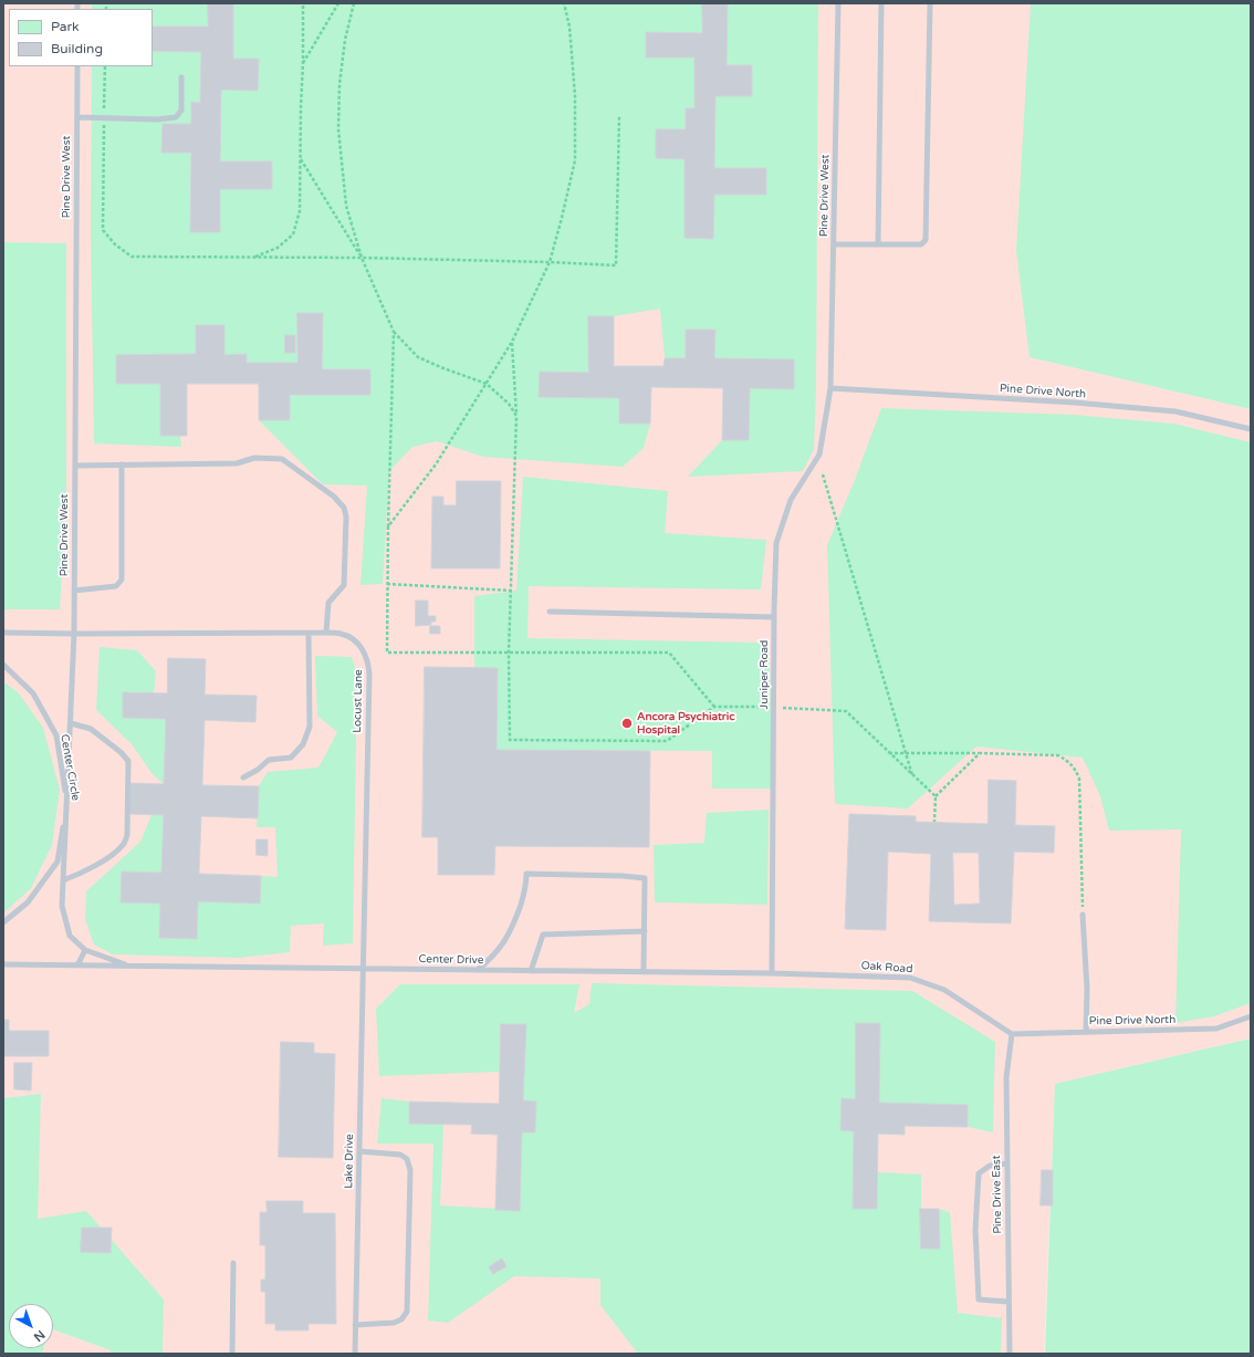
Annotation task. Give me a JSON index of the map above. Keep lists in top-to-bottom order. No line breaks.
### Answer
{"streets":{"lane":["Pine Drive West","Pine Drive North","Juniper Road","Locust Lane","Center Circle","Center Drive","Oak Road","Lake Drive","Pine Drive East"]},"crossings":[["Pine Drive West","Pine Drive North"],["Pine Drive West","Juniper Road"],["Pine Drive West","Locust Lane"],["Pine Drive West","Center Circle"],["Pine Drive West","Center Drive"],["Pine Drive North","Juniper Road"],["Pine Drive North","Oak Road"],["Pine Drive North","Pine Drive East"],["Juniper Road","Center Drive"],["Juniper Road","Oak Road"],["Locust Lane","Center Drive"],["Locust Lane","Lake Drive"],["Center Drive","Oak Road"],["Center Drive","Lake Drive"],["Oak Road","Pine Drive East"]],"places":["Ancora Psychiatric Hospital"],"legend":["Park","Building"],"north":"bottom right"}
